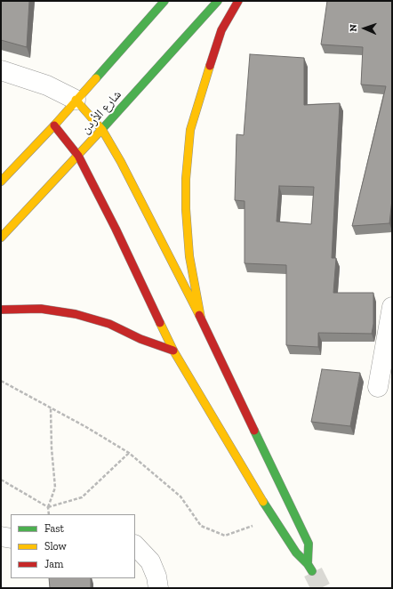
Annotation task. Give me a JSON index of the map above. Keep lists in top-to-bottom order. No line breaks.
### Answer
{"streets":{"main road":["شارع الأردن"]},"legend":["Fast","Slow","Jam"],"north":"left"}
